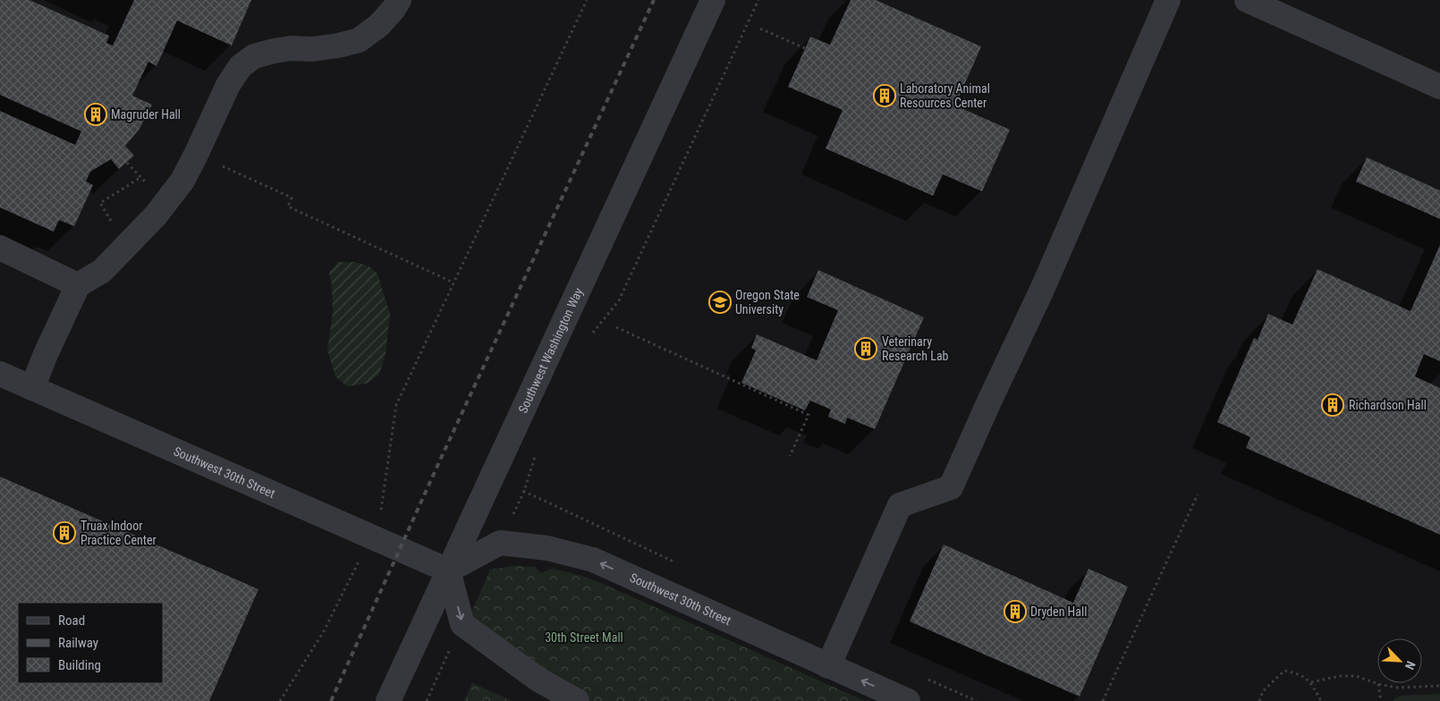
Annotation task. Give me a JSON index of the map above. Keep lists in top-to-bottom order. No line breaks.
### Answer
{"streets":{"street":["Southwest Washington Way","Southwest 30th Street"]},"crossings":[["Southwest Washington Way","Southwest 30th Street"]],"one_way":["Southwest 30th Street"],"parks":["30th Street Mall"],"places":{"building":["Laboratory Animal Resources Center","Magruder Hall","Veterinary Research Lab","Richardson Hall","Truax Indoor Practice Center","Dryden Hall"],"school or university":["Oregon State University"]},"legend":["Road","Railway","Building"],"north":"bottom right"}
